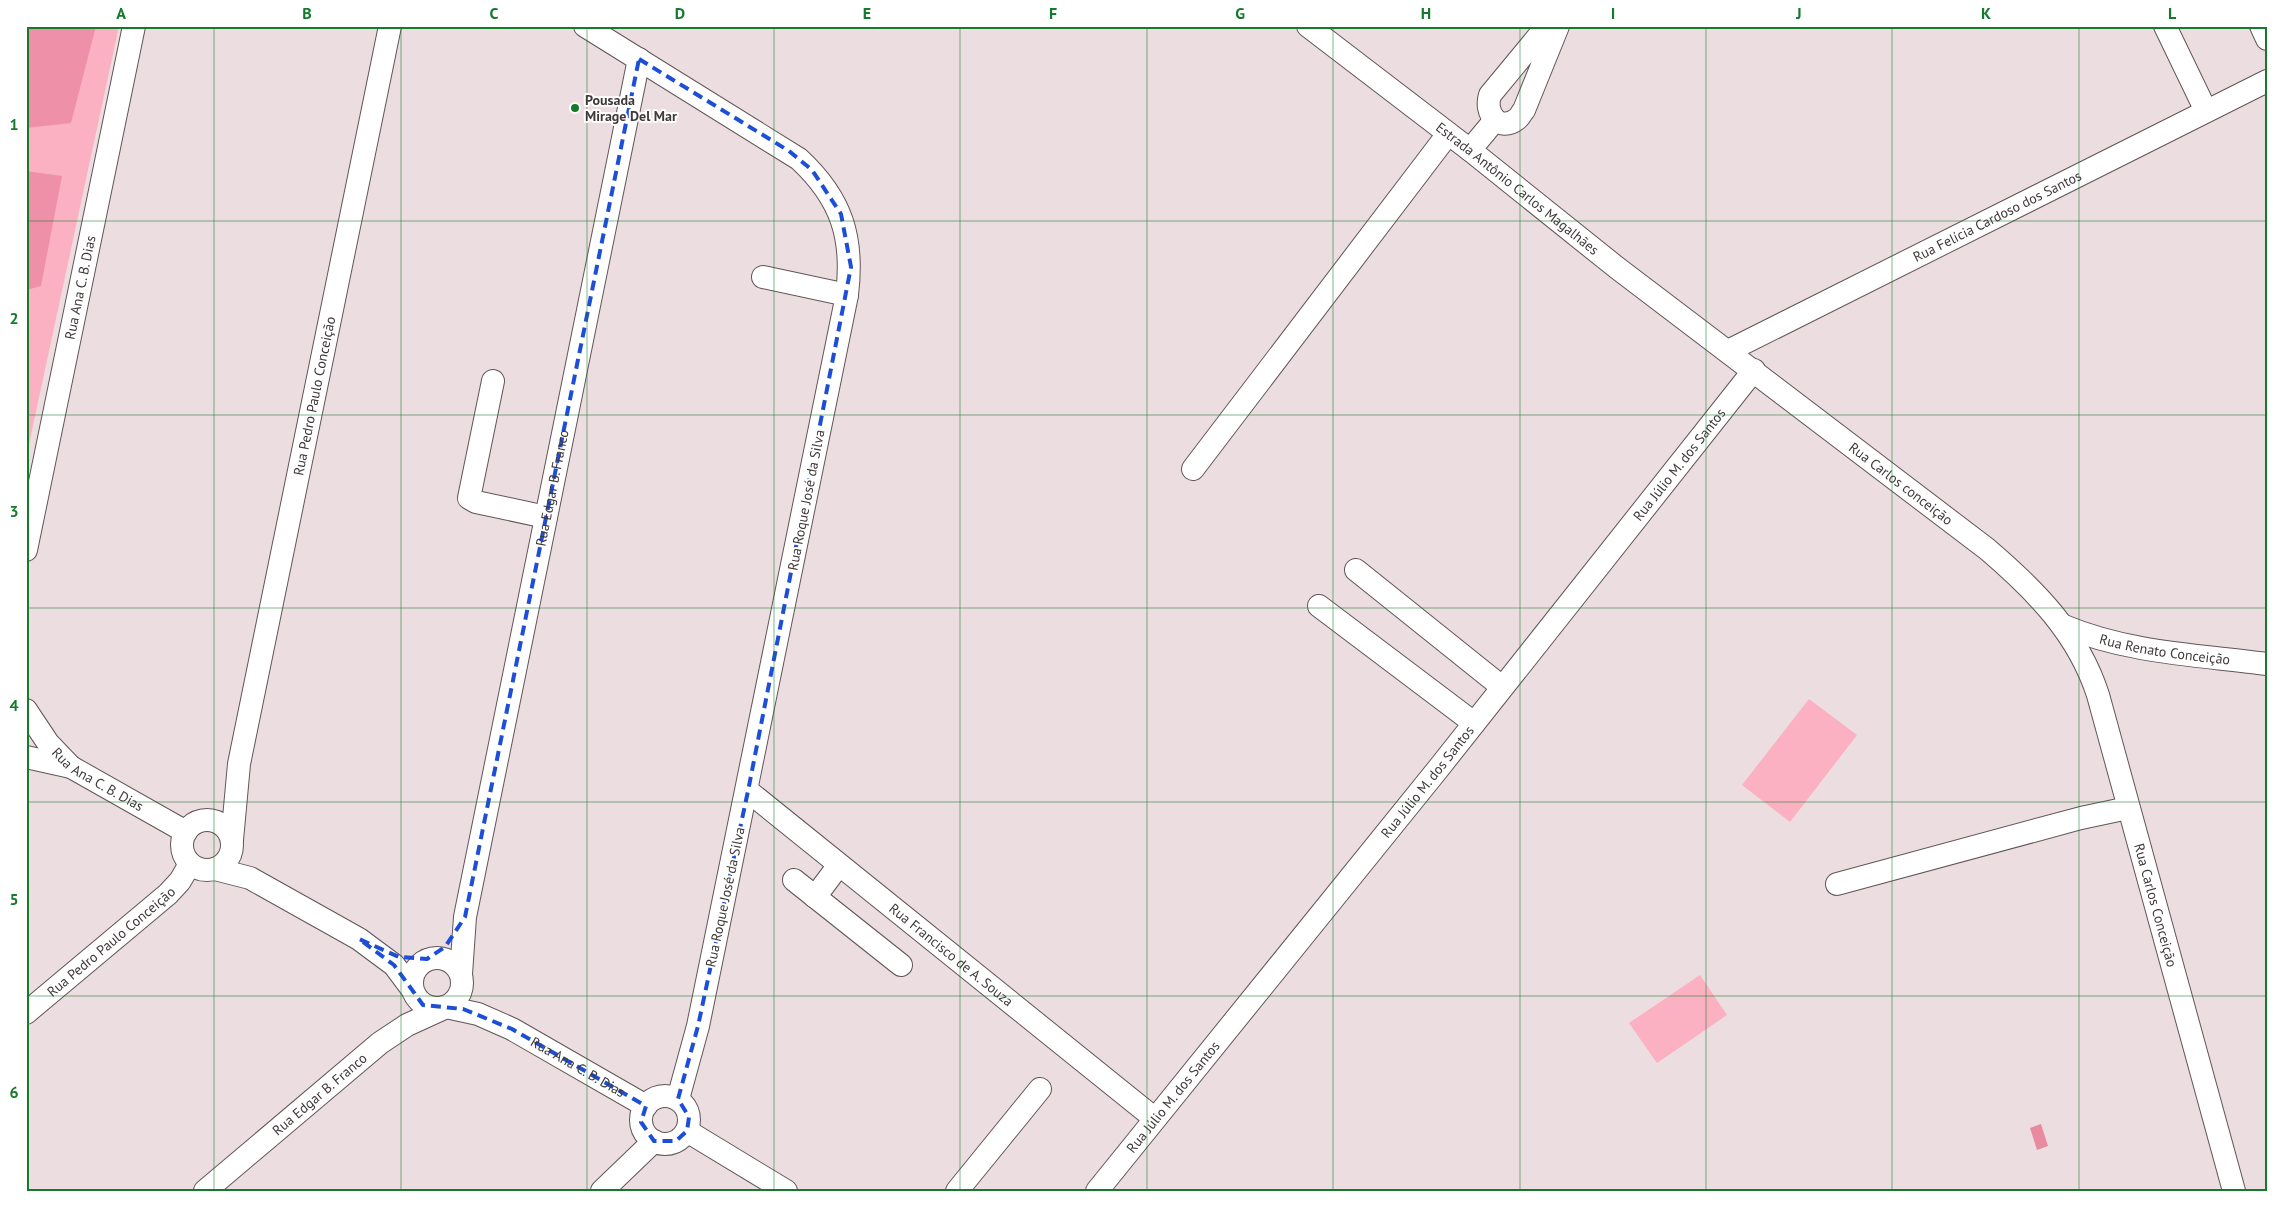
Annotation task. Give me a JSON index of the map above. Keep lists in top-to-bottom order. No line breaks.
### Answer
{"streets":{"street":["Estrada Antônio Carlos Magalhães","Rua Felícia Cardoso dos Santos","Rua Ana C. B. Dias","Rua Pedro Paulo Conceição","Rua Júlio M. dos Santos","Rua Carlos conceição","Rua Edgar B. Franco","Rua Roque José da Silva","Rua Renato Conceição","Rua Carlos Conceição","Rua Francisco de A. Souza"]},"crossings":[["Estrada Antônio Carlos Magalhães","Rua Felícia Cardoso dos Santos"],["Estrada Antônio Carlos Magalhães","Rua Carlos conceição"],["Rua Felícia Cardoso dos Santos","Rua Carlos conceição"],["Rua Ana C. B. Dias","Rua Pedro Paulo Conceição"],["Rua Ana C. B. Dias","Rua Edgar B. Franco"],["Rua Ana C. B. Dias","Rua Roque José da Silva"],["Rua Júlio M. dos Santos","Rua Carlos conceição"],["Rua Júlio M. dos Santos","Rua Francisco de A. Souza"],["Rua Carlos conceição","Rua Renato Conceição"],["Rua Carlos conceição","Rua Carlos Conceição"],["Rua Edgar B. Franco","Rua Roque José da Silva"],["Rua Roque José da Silva","Rua Francisco de A. Souza"],["Rua Renato Conceição","Rua Carlos Conceição"]],"places":["Pousada Mirage Del Mar"],"grid":{"columns":["A","B","C","D","E","F","G","H","I","J","K","L"],"rows":["1","2","3","4","5","6"]}}
